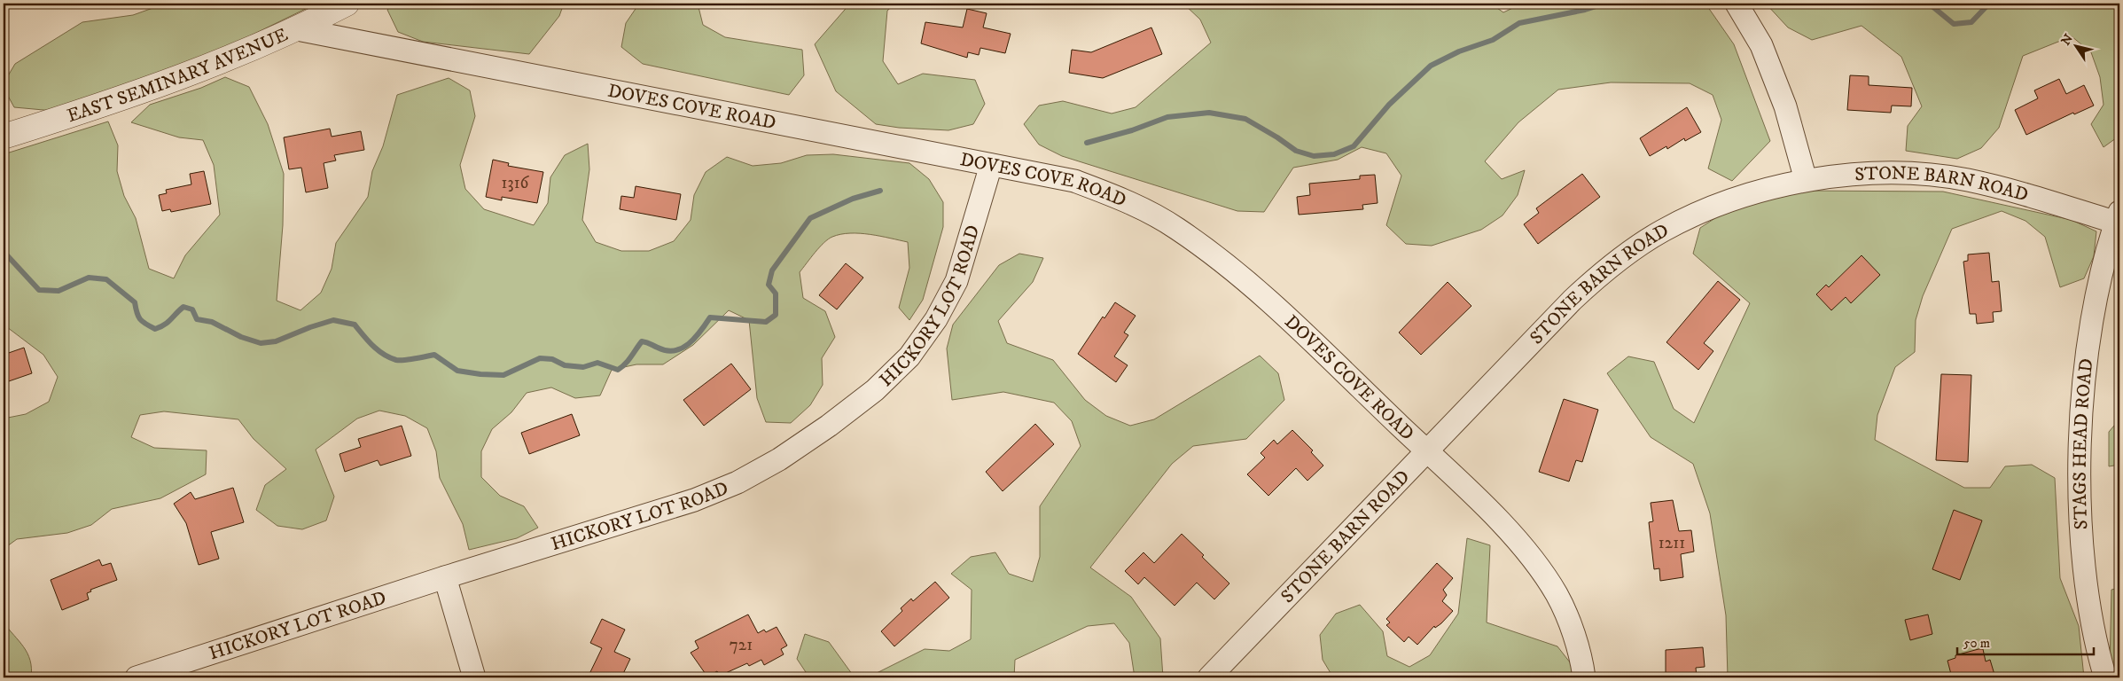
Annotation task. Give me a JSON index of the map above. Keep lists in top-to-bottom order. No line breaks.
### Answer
{"streets":{"street":["EAST SEMINARY AVENUE","DOVES COVE ROAD","STONE BARN ROAD","HICKORY LOT ROAD","STAGS HEAD ROAD"]},"crossings":[["EAST SEMINARY AVENUE","DOVES COVE ROAD"],["DOVES COVE ROAD","STONE BARN ROAD"],["DOVES COVE ROAD","HICKORY LOT ROAD"],["STONE BARN ROAD","STAGS HEAD ROAD"]],"house_numbers":["1316","1211","721"],"scale_bar":"50 m","north":"top left"}
